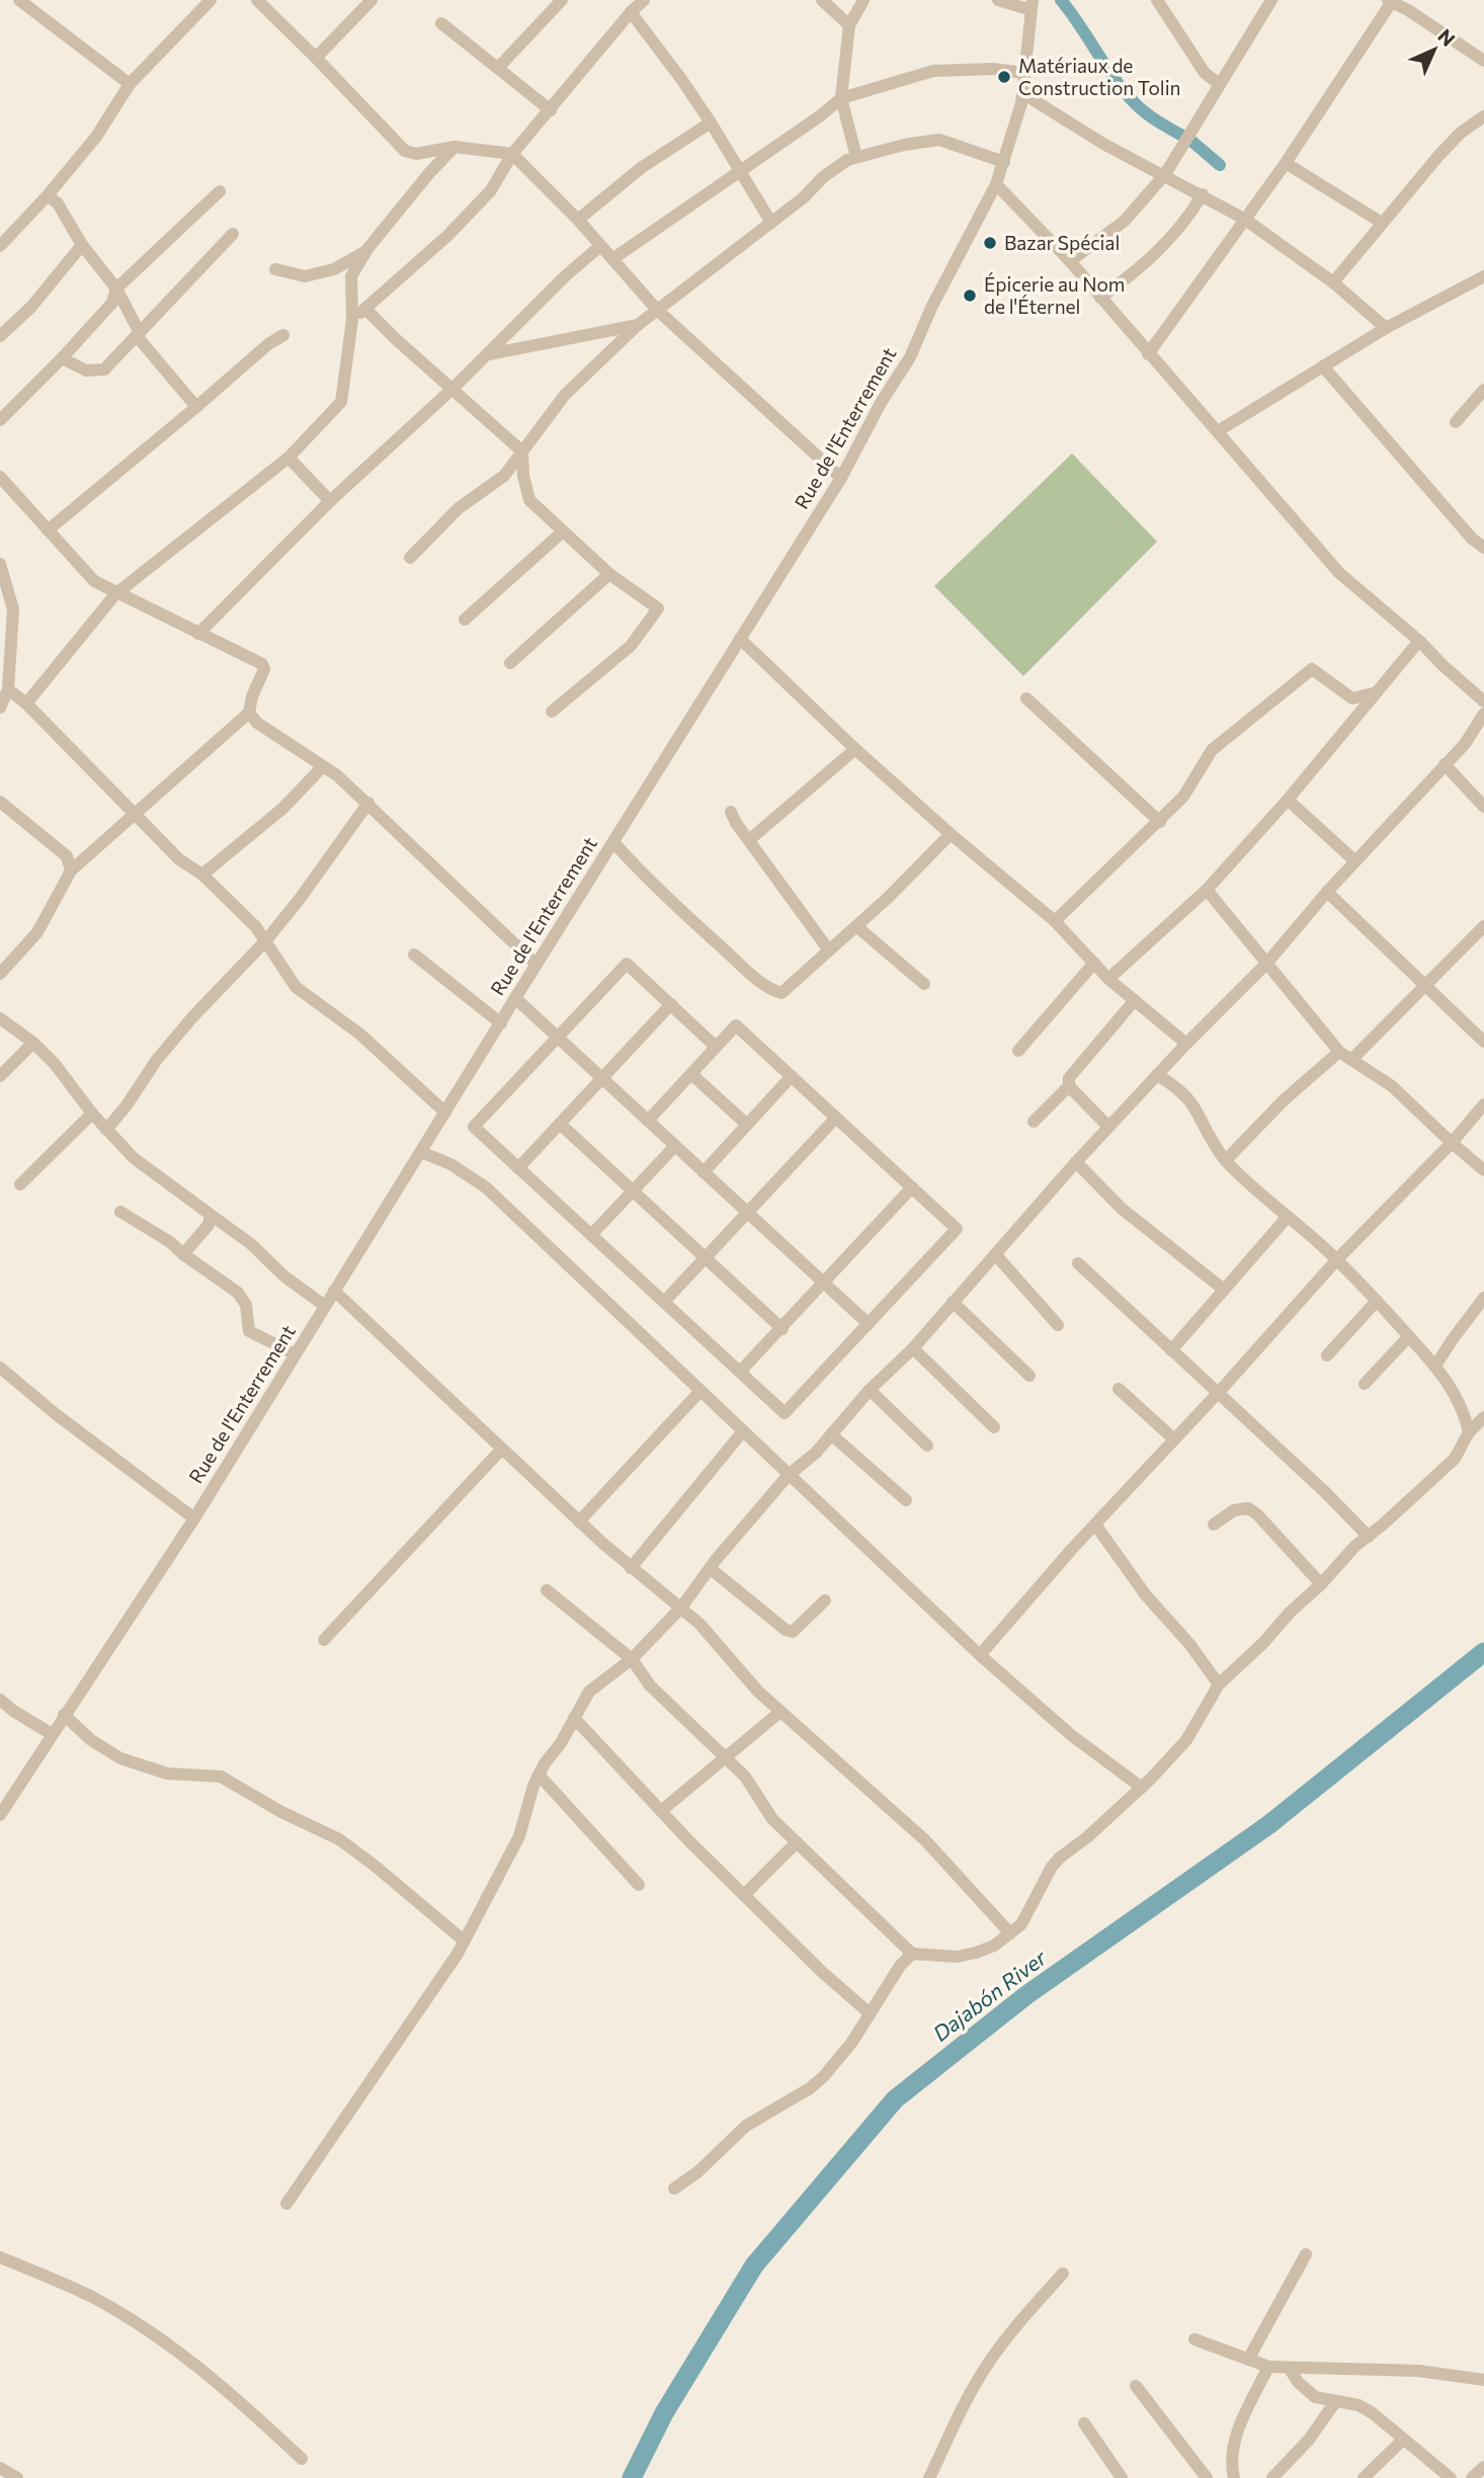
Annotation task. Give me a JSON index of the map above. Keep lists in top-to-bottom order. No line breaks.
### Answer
{"streets":{"street":["Rue de l'Enterrement"]},"water":["Dajabón River"],"places":["Matériaux de Construction Tolin","Bazar Spécial","Épicerie au Nom de l'Éternel"],"north":"top right"}
